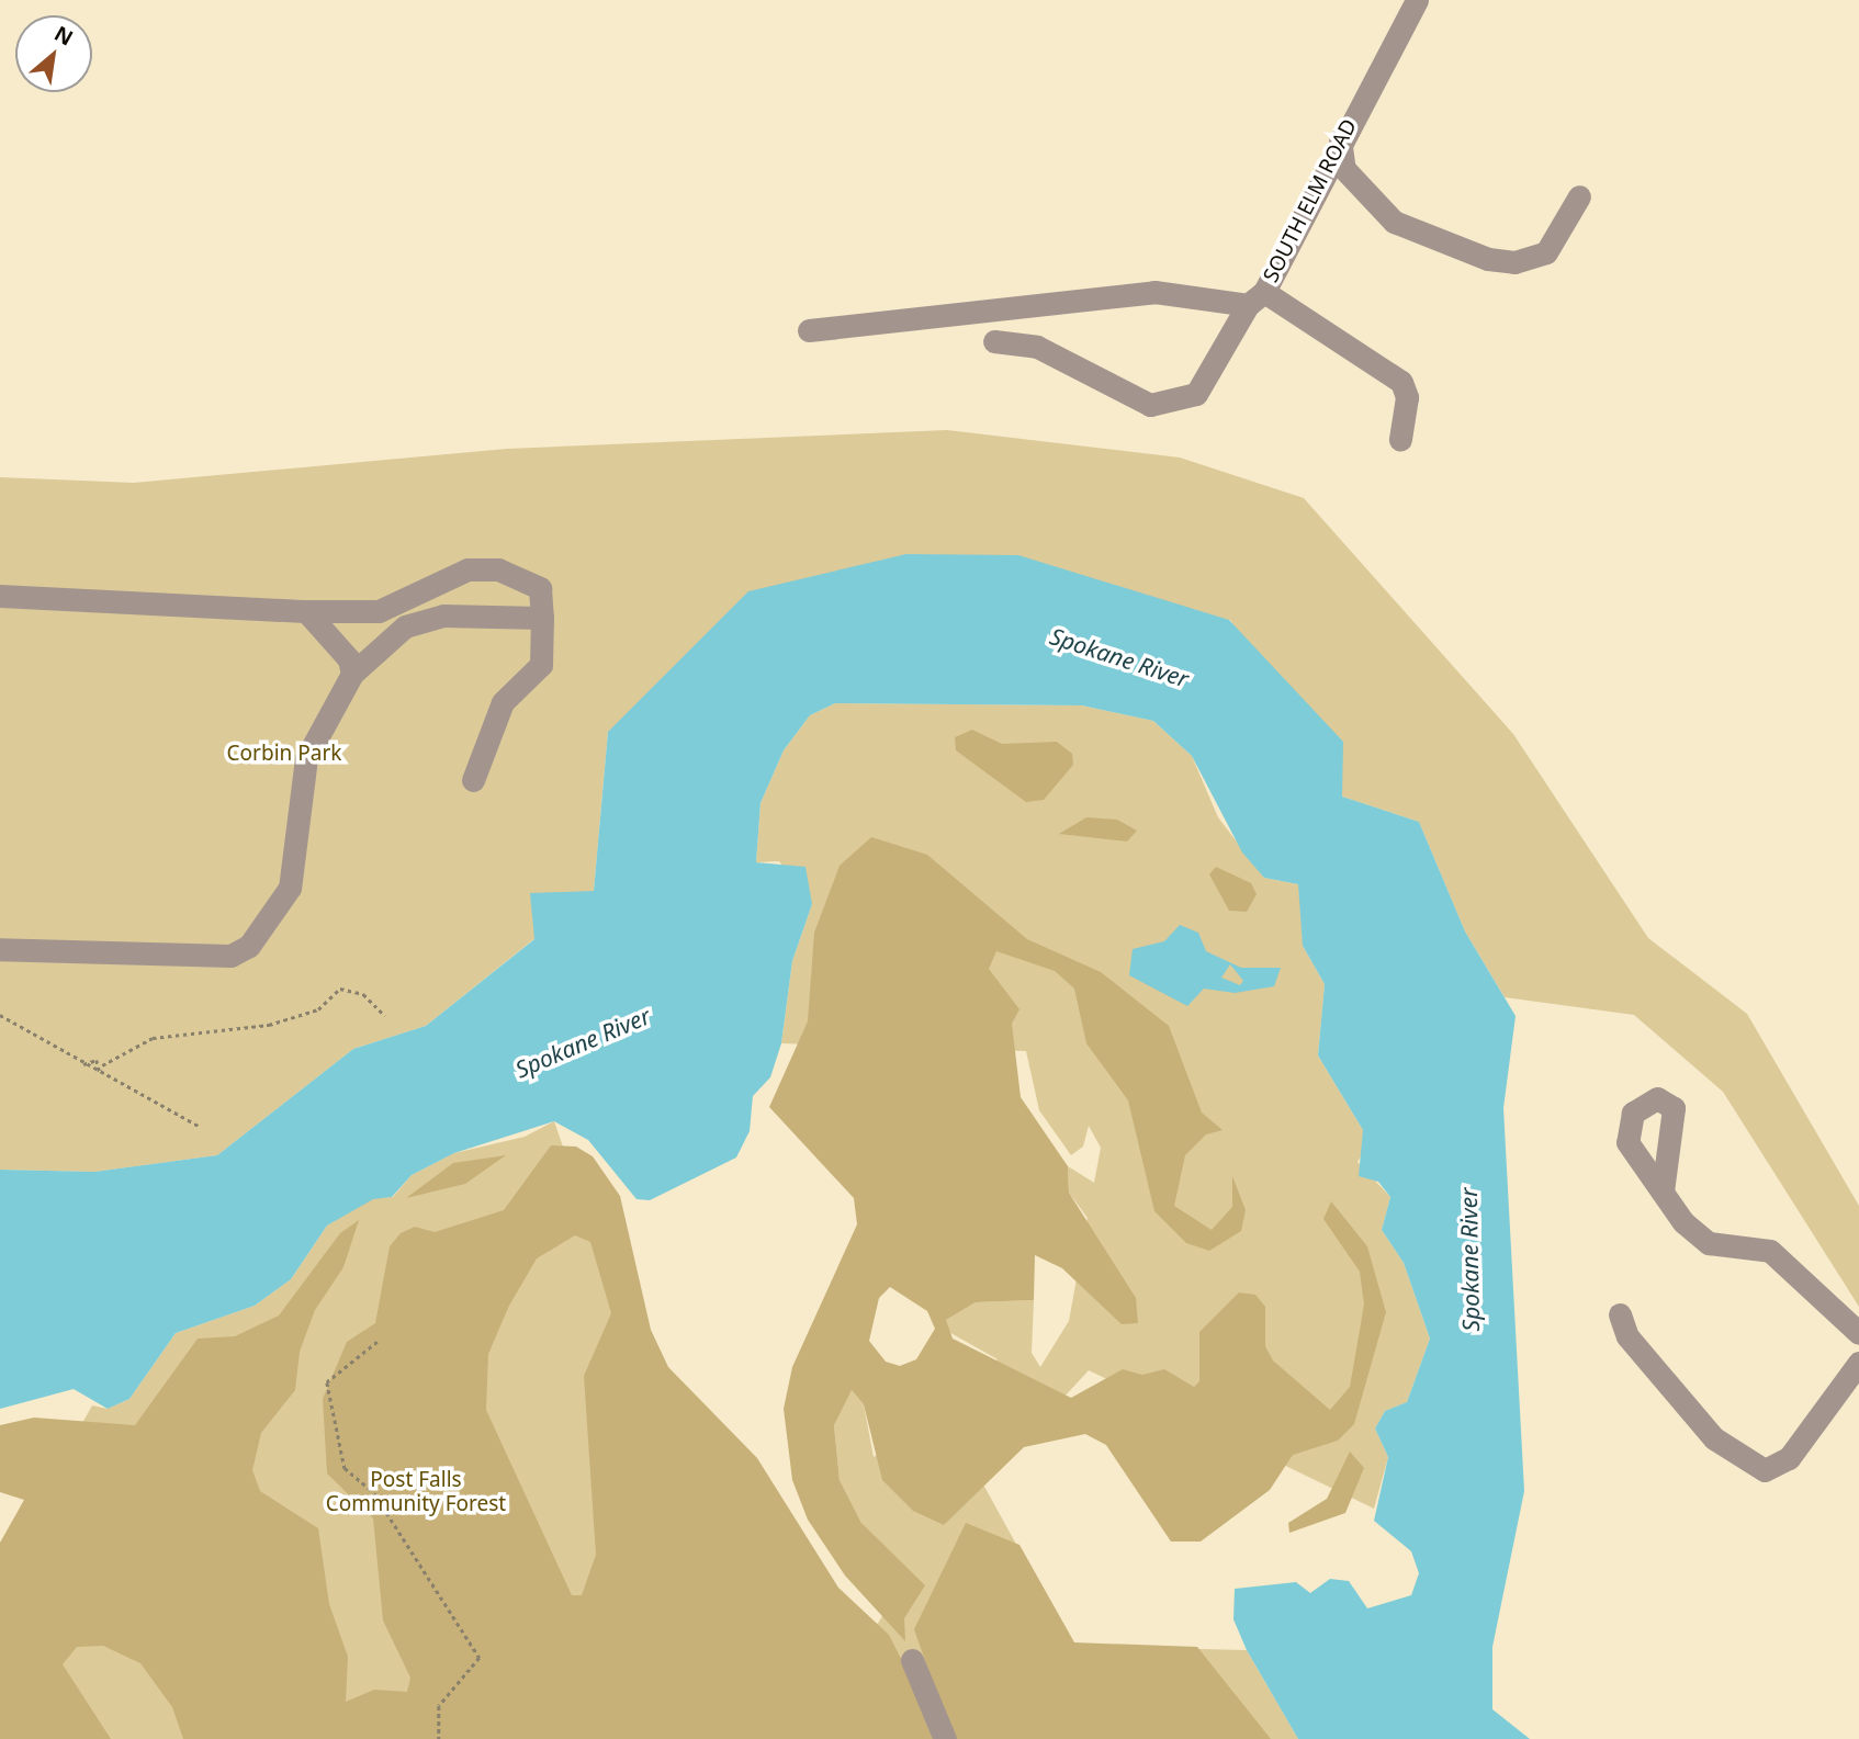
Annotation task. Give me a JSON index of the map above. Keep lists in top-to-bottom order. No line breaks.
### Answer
{"streets":{"street":["SOUTH ELM ROAD"]},"water":["Spokane River"],"parks":["Corbin Park","Post Falls Community Forest"],"north":"top right"}
